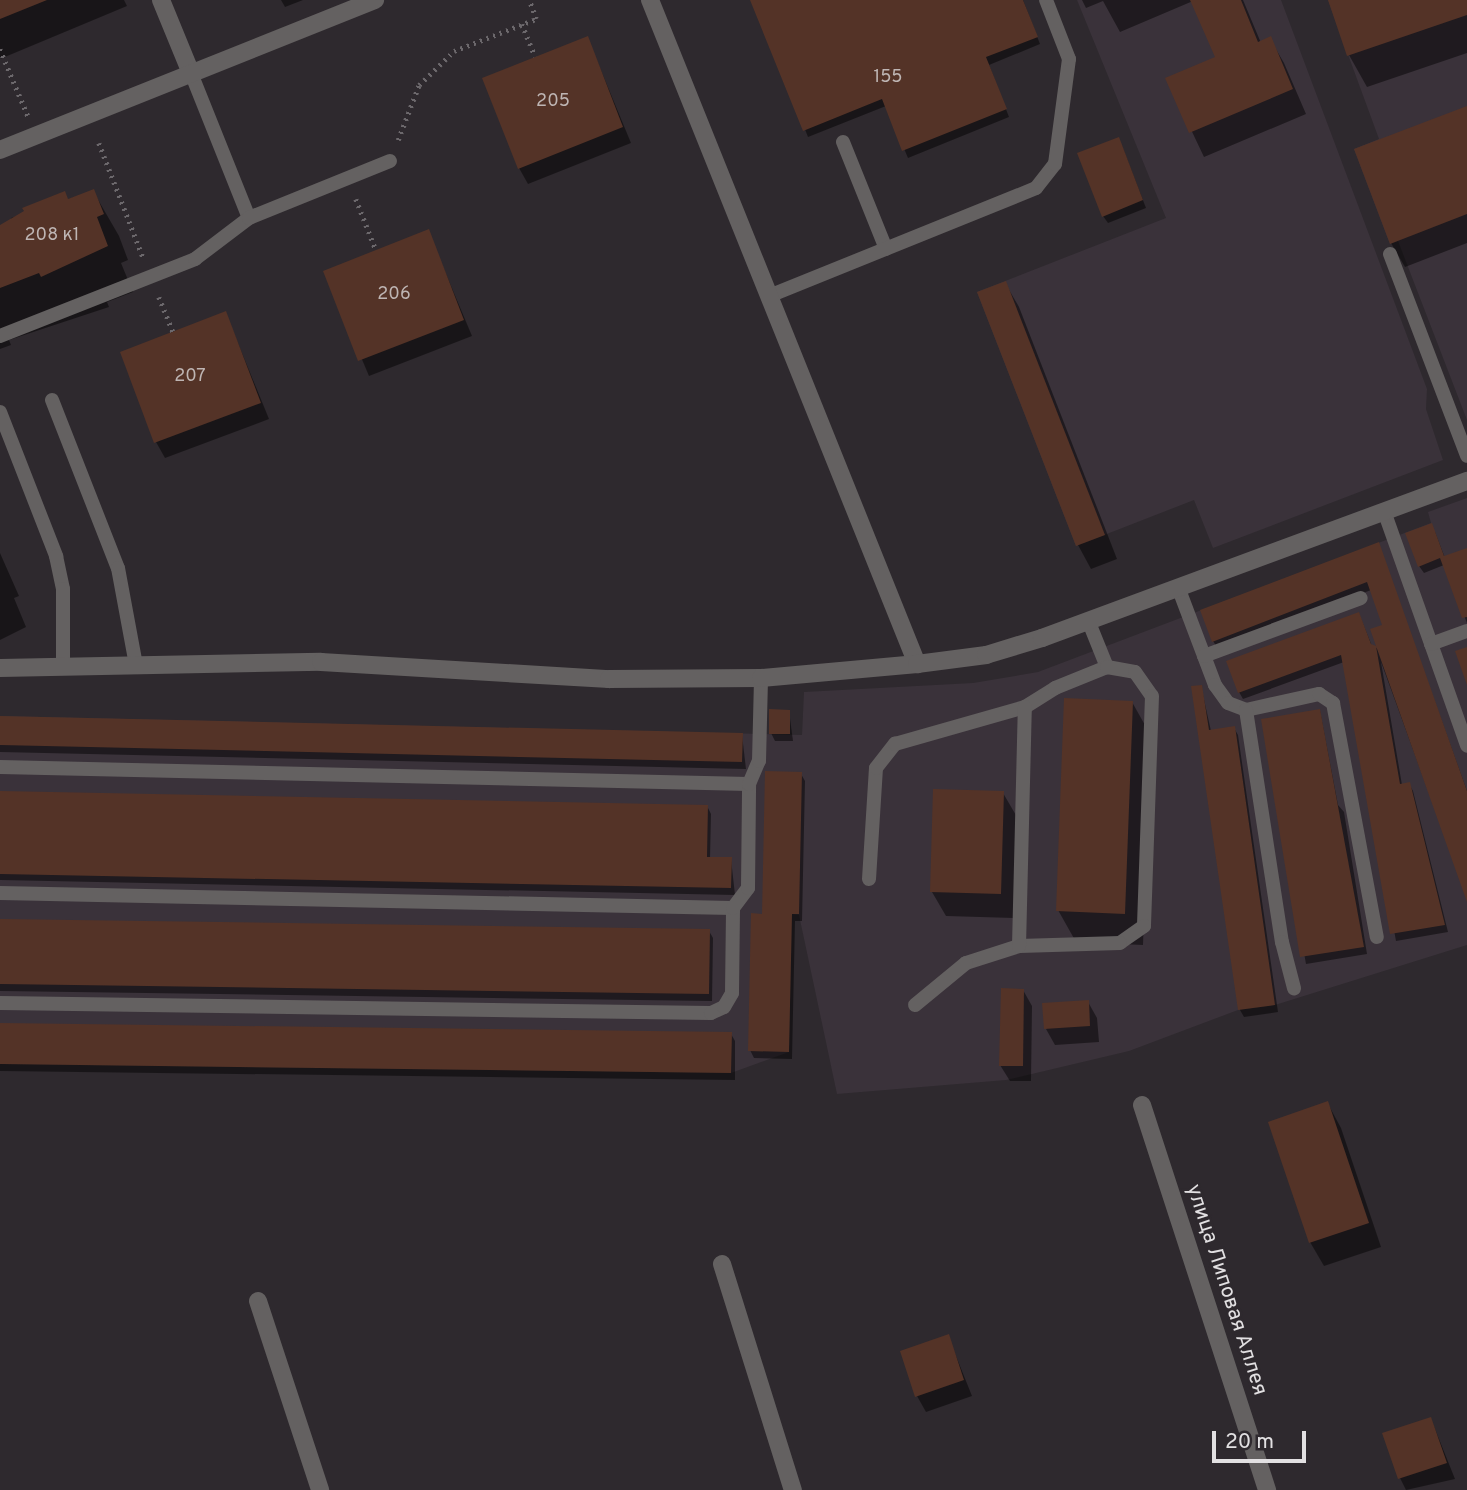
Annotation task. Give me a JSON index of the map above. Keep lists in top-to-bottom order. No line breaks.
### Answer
{"streets":{"street":["улица Липовая Аллея"]},"house_numbers":["155","205","208 к1","206","207"],"scale_bar":"20 m"}
